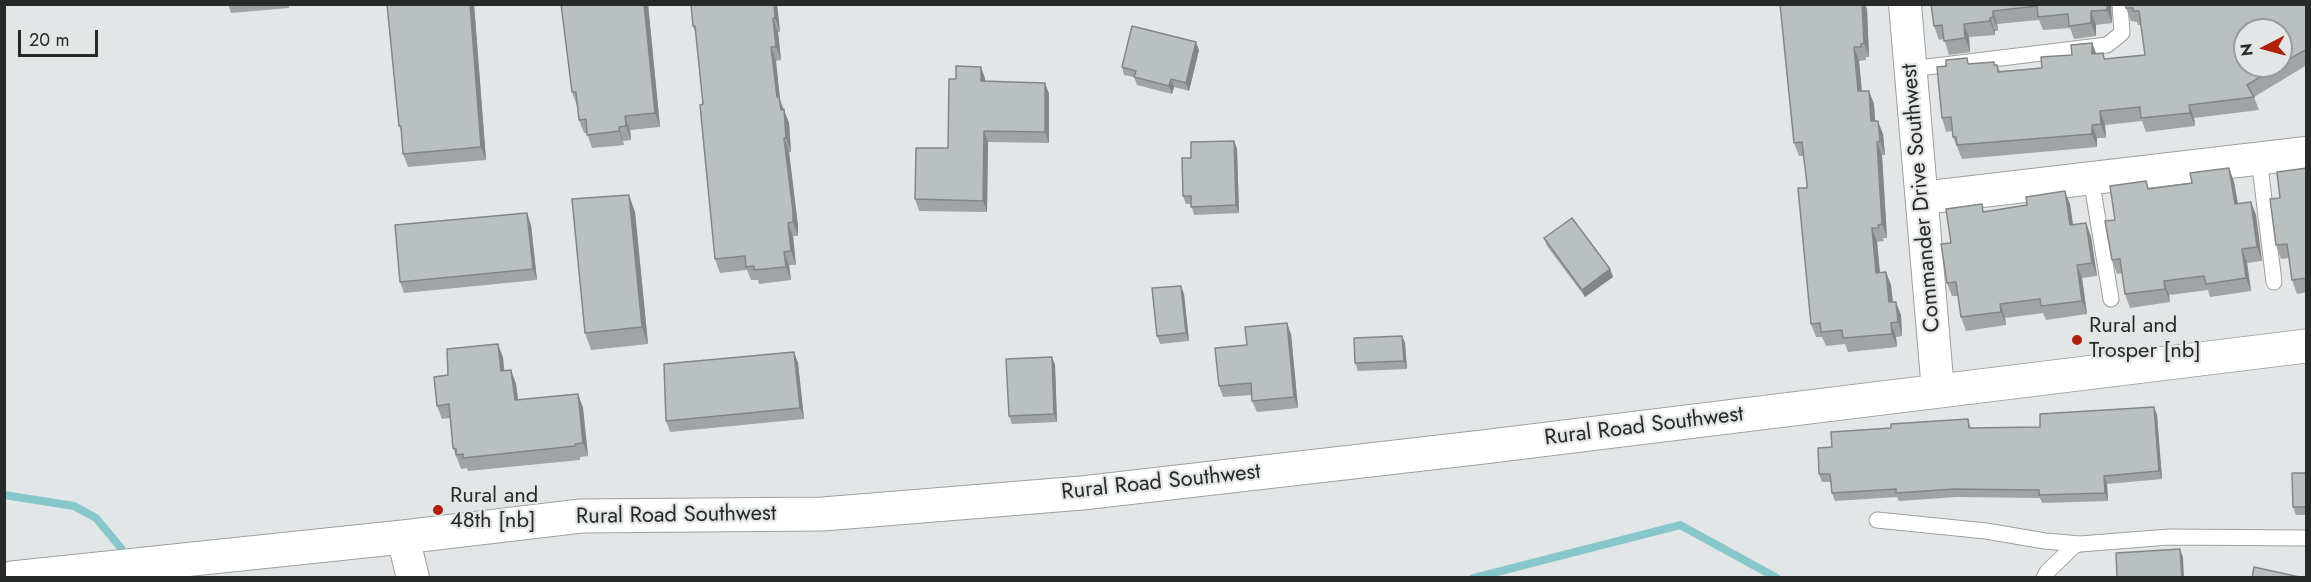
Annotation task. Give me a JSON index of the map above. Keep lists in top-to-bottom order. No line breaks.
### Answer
{"streets":{"street":["Commander Drive Southwest","Rural Road Southwest"]},"crossings":[["Commander Drive Southwest","Rural Road Southwest"]],"places":["Rural and Trosper [nb]","Rural and 48th [nb]"],"scale_bar":"20 m","north":"left"}
